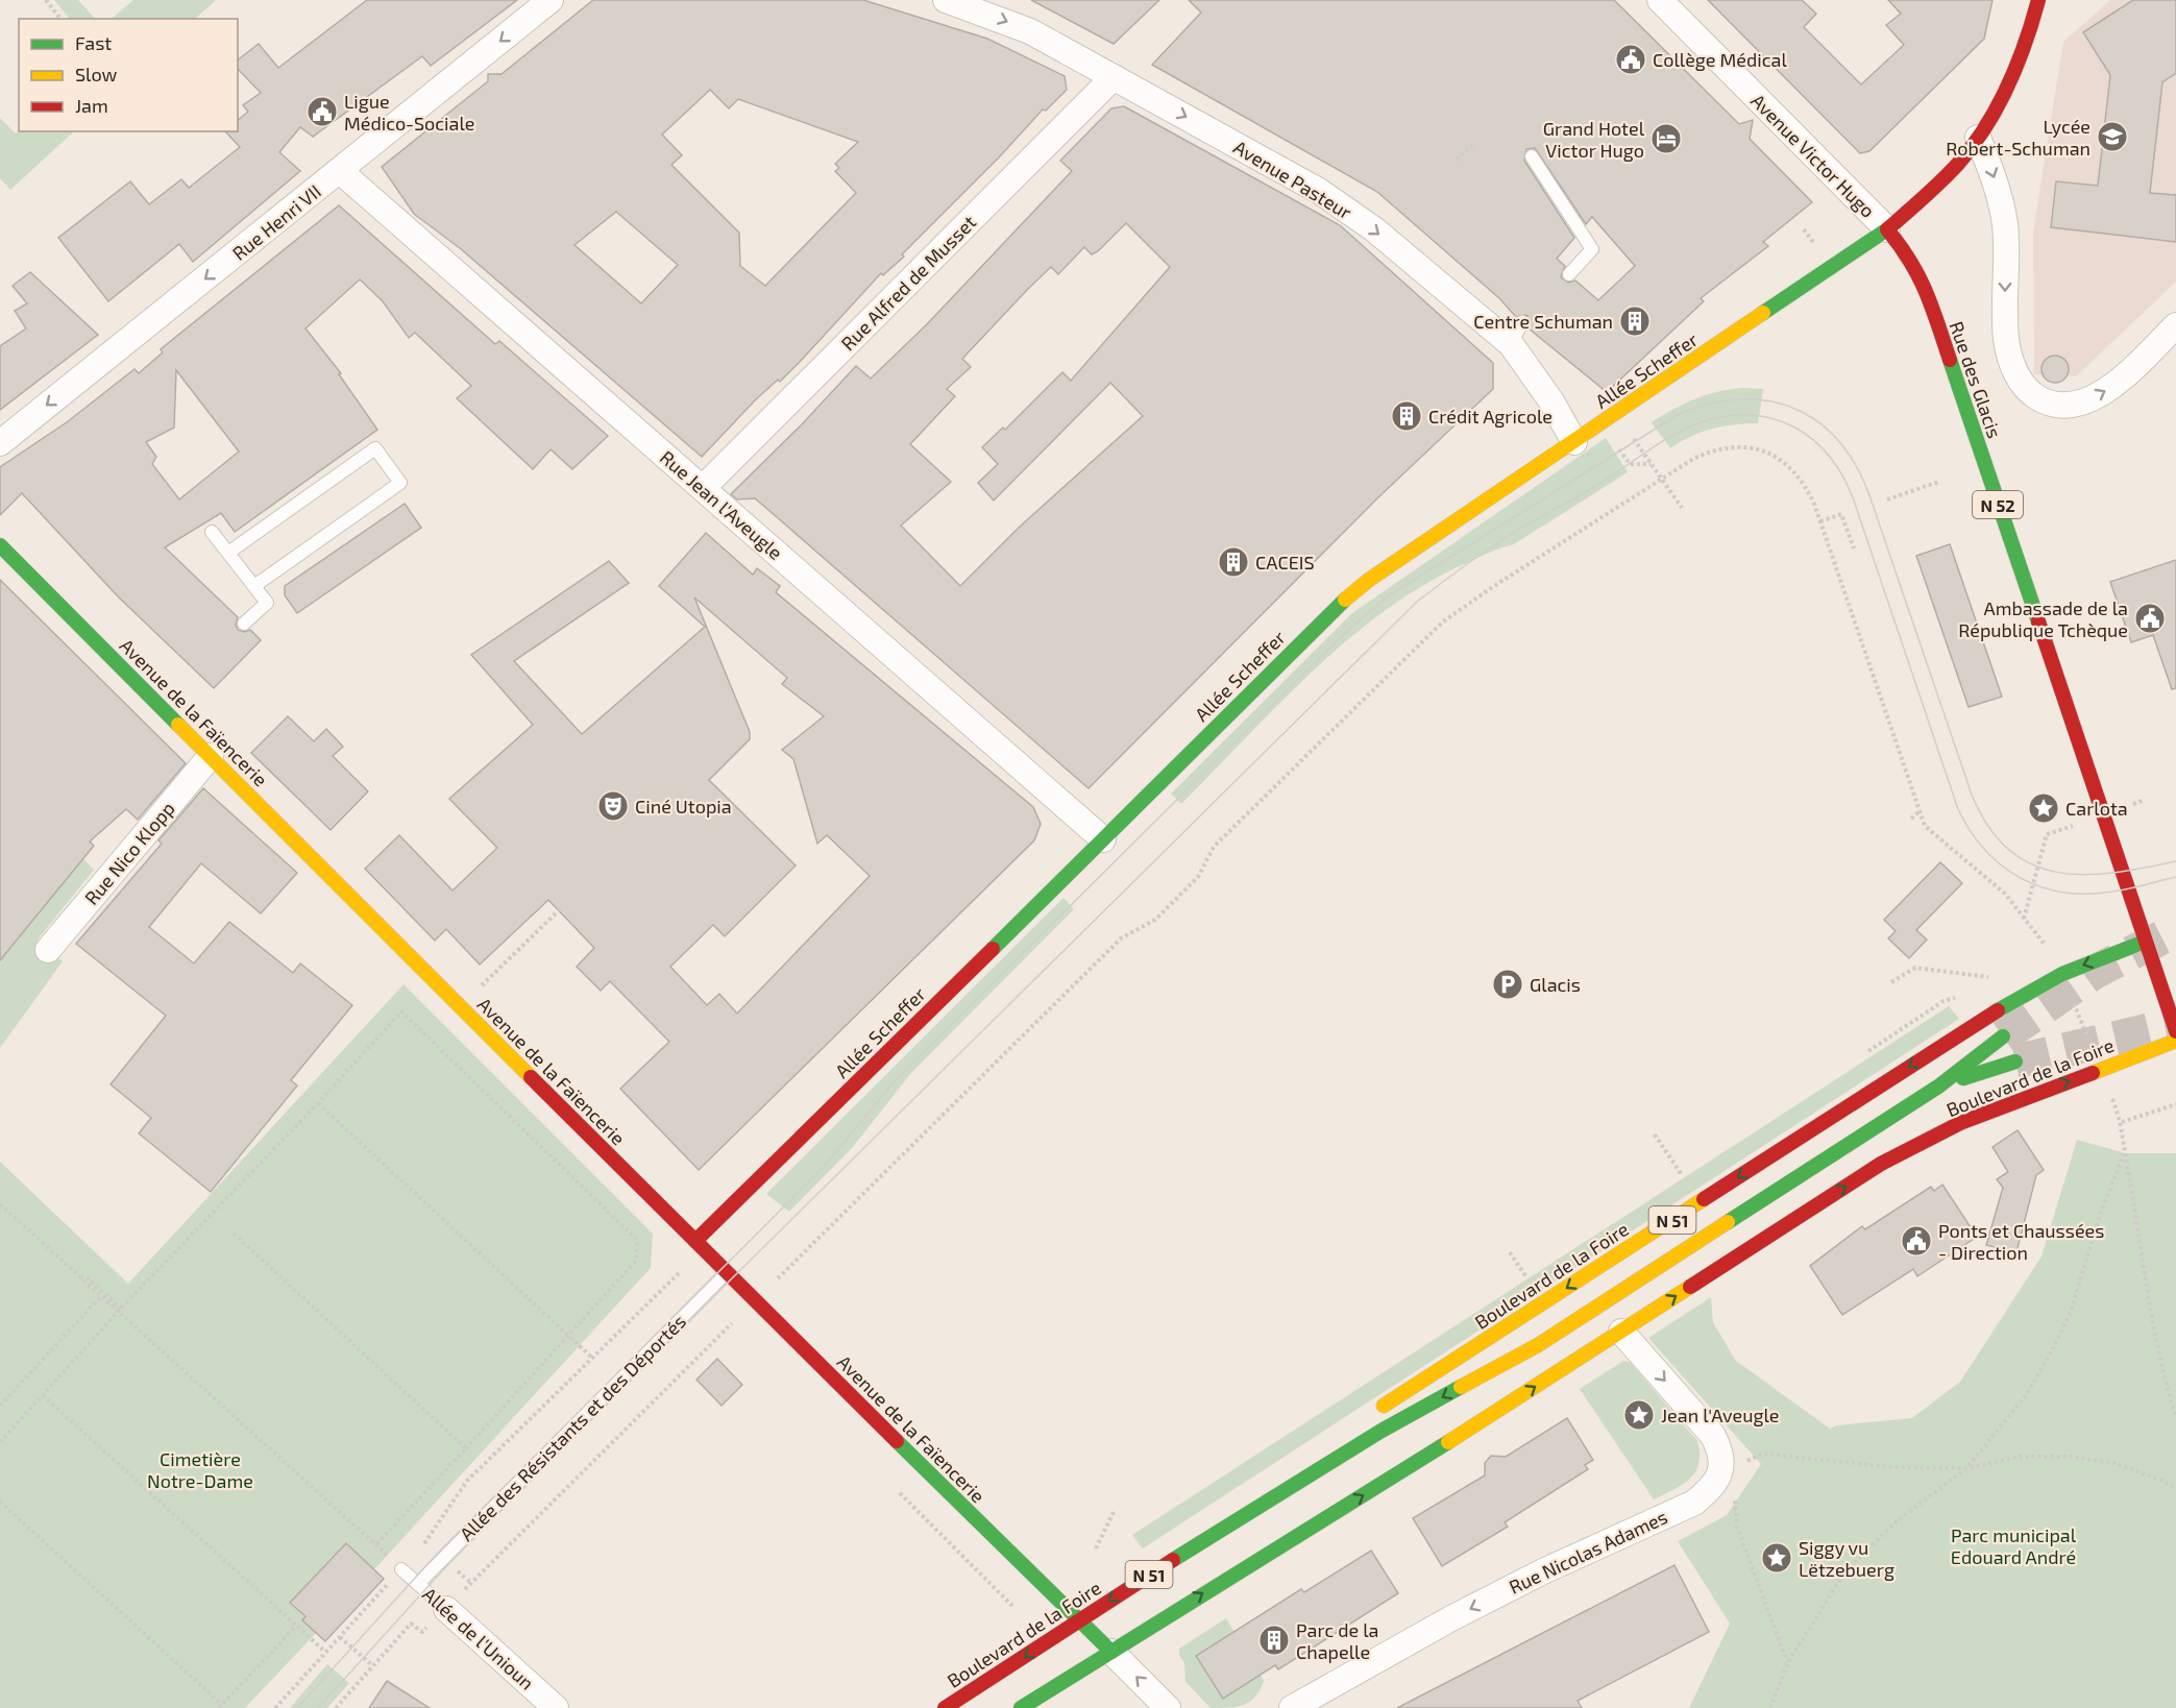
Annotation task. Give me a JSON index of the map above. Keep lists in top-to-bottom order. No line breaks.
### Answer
{"streets":{"main road":["Allée Scheffer","Rue des Glacis","N 52","Avenue de la Faïencerie","Boulevard de la Foire","N 51"],"street":["Avenue Victor Hugo","Avenue Pasteur","Rue Henri VII","Rue Alfred de Musset","Rue Jean l'Aveugle","Rue Nico Klopp","Rue Nicolas Adames","Allée de l'Unioun"],"lane":["Allée des Résistants et des Déportés"]},"crossings":[["Avenue Victor Hugo","Allée Scheffer"],["Avenue Victor Hugo","Rue des Glacis"],["Avenue Pasteur","Rue Alfred de Musset"],["Avenue Pasteur","Allée Scheffer"],["Rue Henri VII","Rue Jean l'Aveugle"],["Rue Alfred de Musset","Rue Jean l'Aveugle"],["Allée Scheffer","Rue des Glacis"],["Allée Scheffer","Rue Jean l'Aveugle"],["Allée Scheffer","Avenue de la Faïencerie"],["Rue des Glacis","N 52"],["N 52","Boulevard de la Foire"],["Avenue de la Faïencerie","Rue Nico Klopp"],["Avenue de la Faïencerie","Boulevard de la Foire"],["Avenue de la Faïencerie","Allée des Résistants et des Déportés"],["Boulevard de la Foire","N 51"],["Allée des Résistants et des Déportés","Allée de l'Unioun"]],"one_way":["Avenue Pasteur","Rue Henri VII","Rue Nicolas Adames"],"parks":["Cimetière Notre-Dame","Parc municipal Edouard André"],"places":{"public building":["Collège Médical","Ligue Médico-Sociale","Ambassade de la République Tchèque","Ponts et Chaussées - Direction"],"school or university":["Lycée Robert-Schuman"],"hotel":["Grand Hotel Victor Hugo"],"building":["Centre Schuman","Crédit Agricole","CACEIS","Parc de la Chapelle"],"theatre":["Ciné Utopia"],"place":["Carlota","Jean l'Aveugle","Siggy vu Lëtzebuerg"],"parking":["Glacis"]},"legend":["Fast","Slow","Jam"]}
